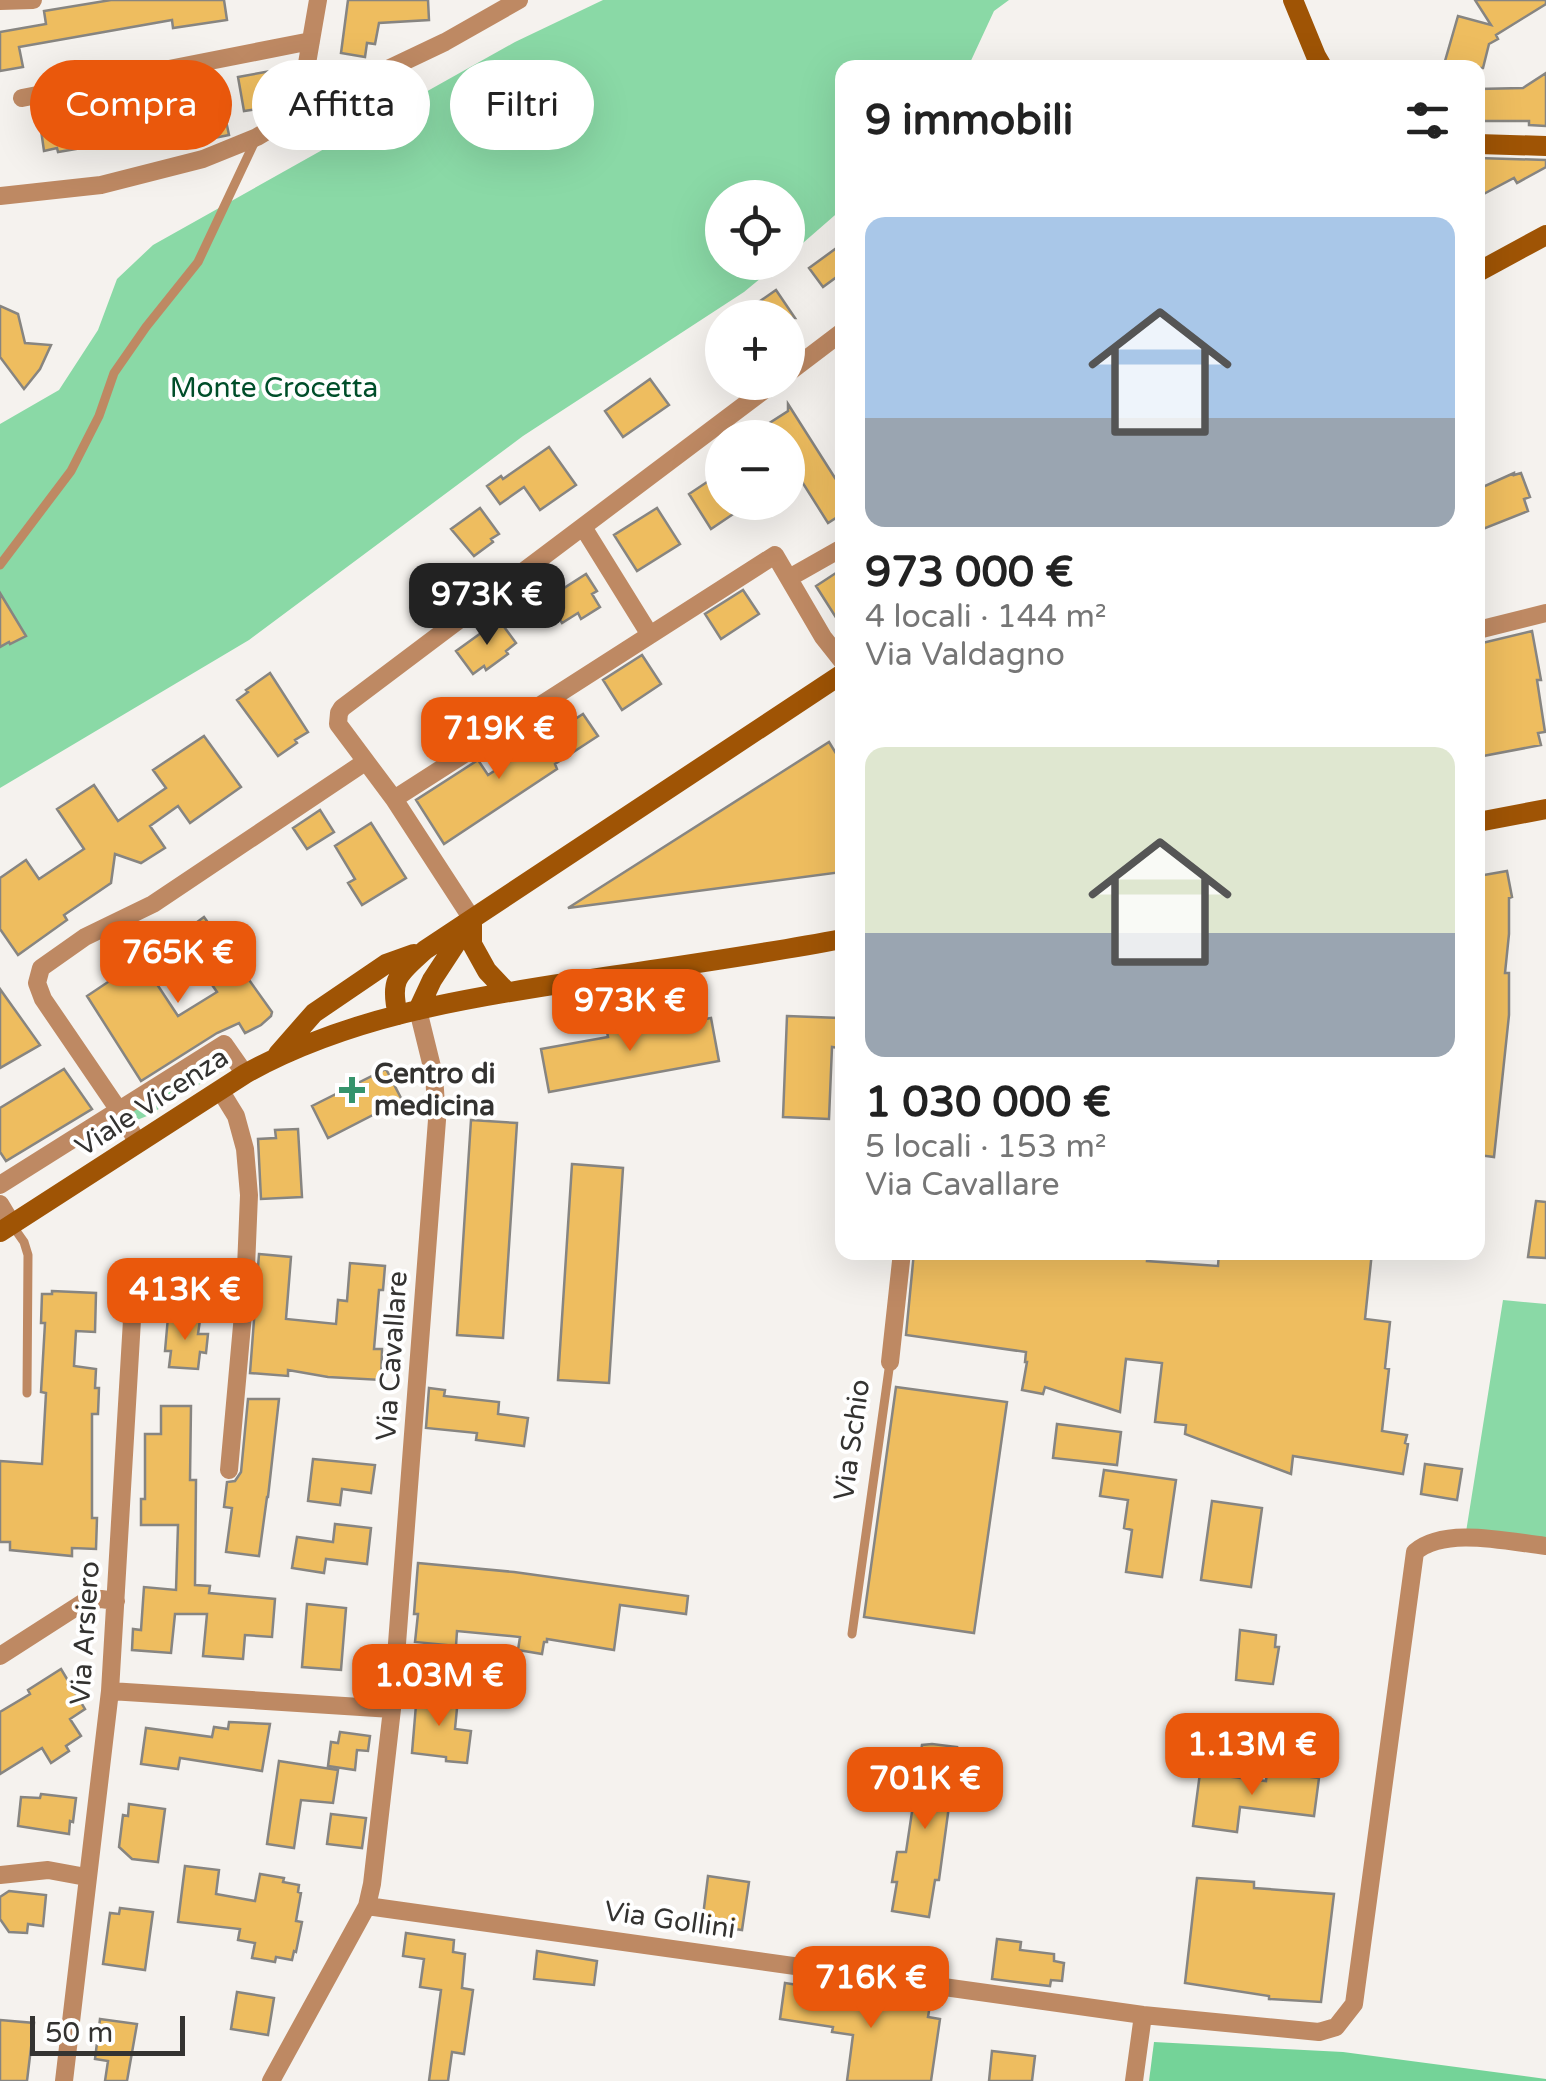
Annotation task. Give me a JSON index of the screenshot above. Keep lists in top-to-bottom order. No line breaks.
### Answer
{"streets":{"street":["Viale Vicenza","Via Cavallare","Via Schio","Via Arsiero","Via Gollini"]},"crossings":[["Viale Vicenza","Via Cavallare"],["Via Cavallare","Via Gollini"]],"parks":["Monte Crocetta"],"places":{"health":["Centro di medicina"]},"scale_bar":"50 m","page":{"chip":["Compra","Affitta","Filtri"],"heading":"9 immobili","map_buttons":["+","−"],"list":[{"name":"973 000 €","note":"4 locali · 144 m² · Via Valdagno"},{"name":"1 030 000 €","note":"5 locali · 153 m² · Via Cavallare"}],"price":["973K €","719K €","765K €","973K €","413K €","1.03M €","1.13M €","701K €","716K €"],"scale":"50 m"}}
